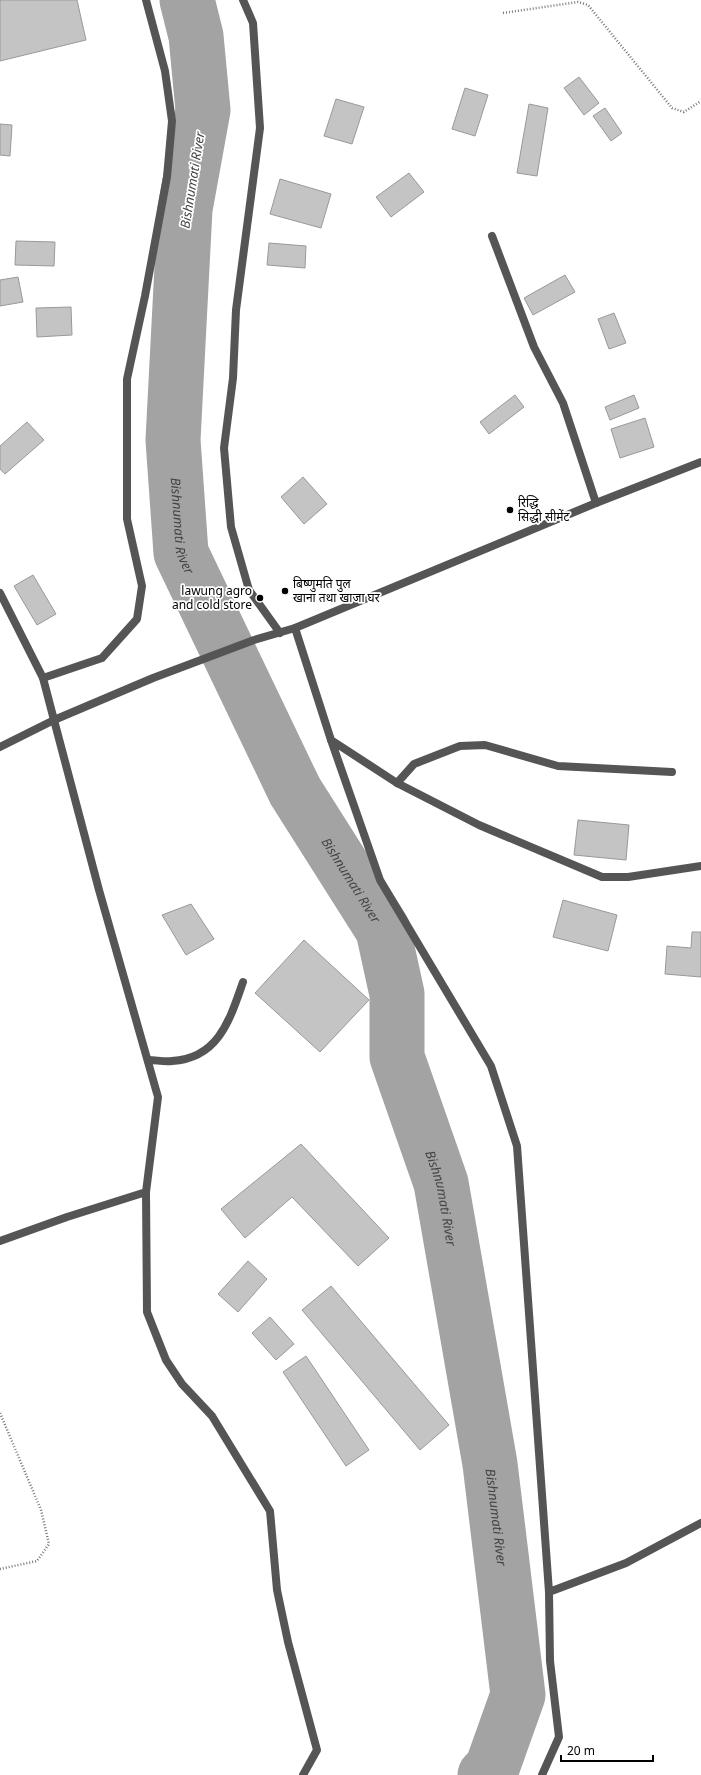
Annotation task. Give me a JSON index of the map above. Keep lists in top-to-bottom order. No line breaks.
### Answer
{"water":["Bishnumati River"],"places":["रिद्धि सिद्धी सीमेंट","बिष्णुमति पुल खाना तथा खाजा घर","lawung agro and cold store"],"scale_bar":"20 m"}
